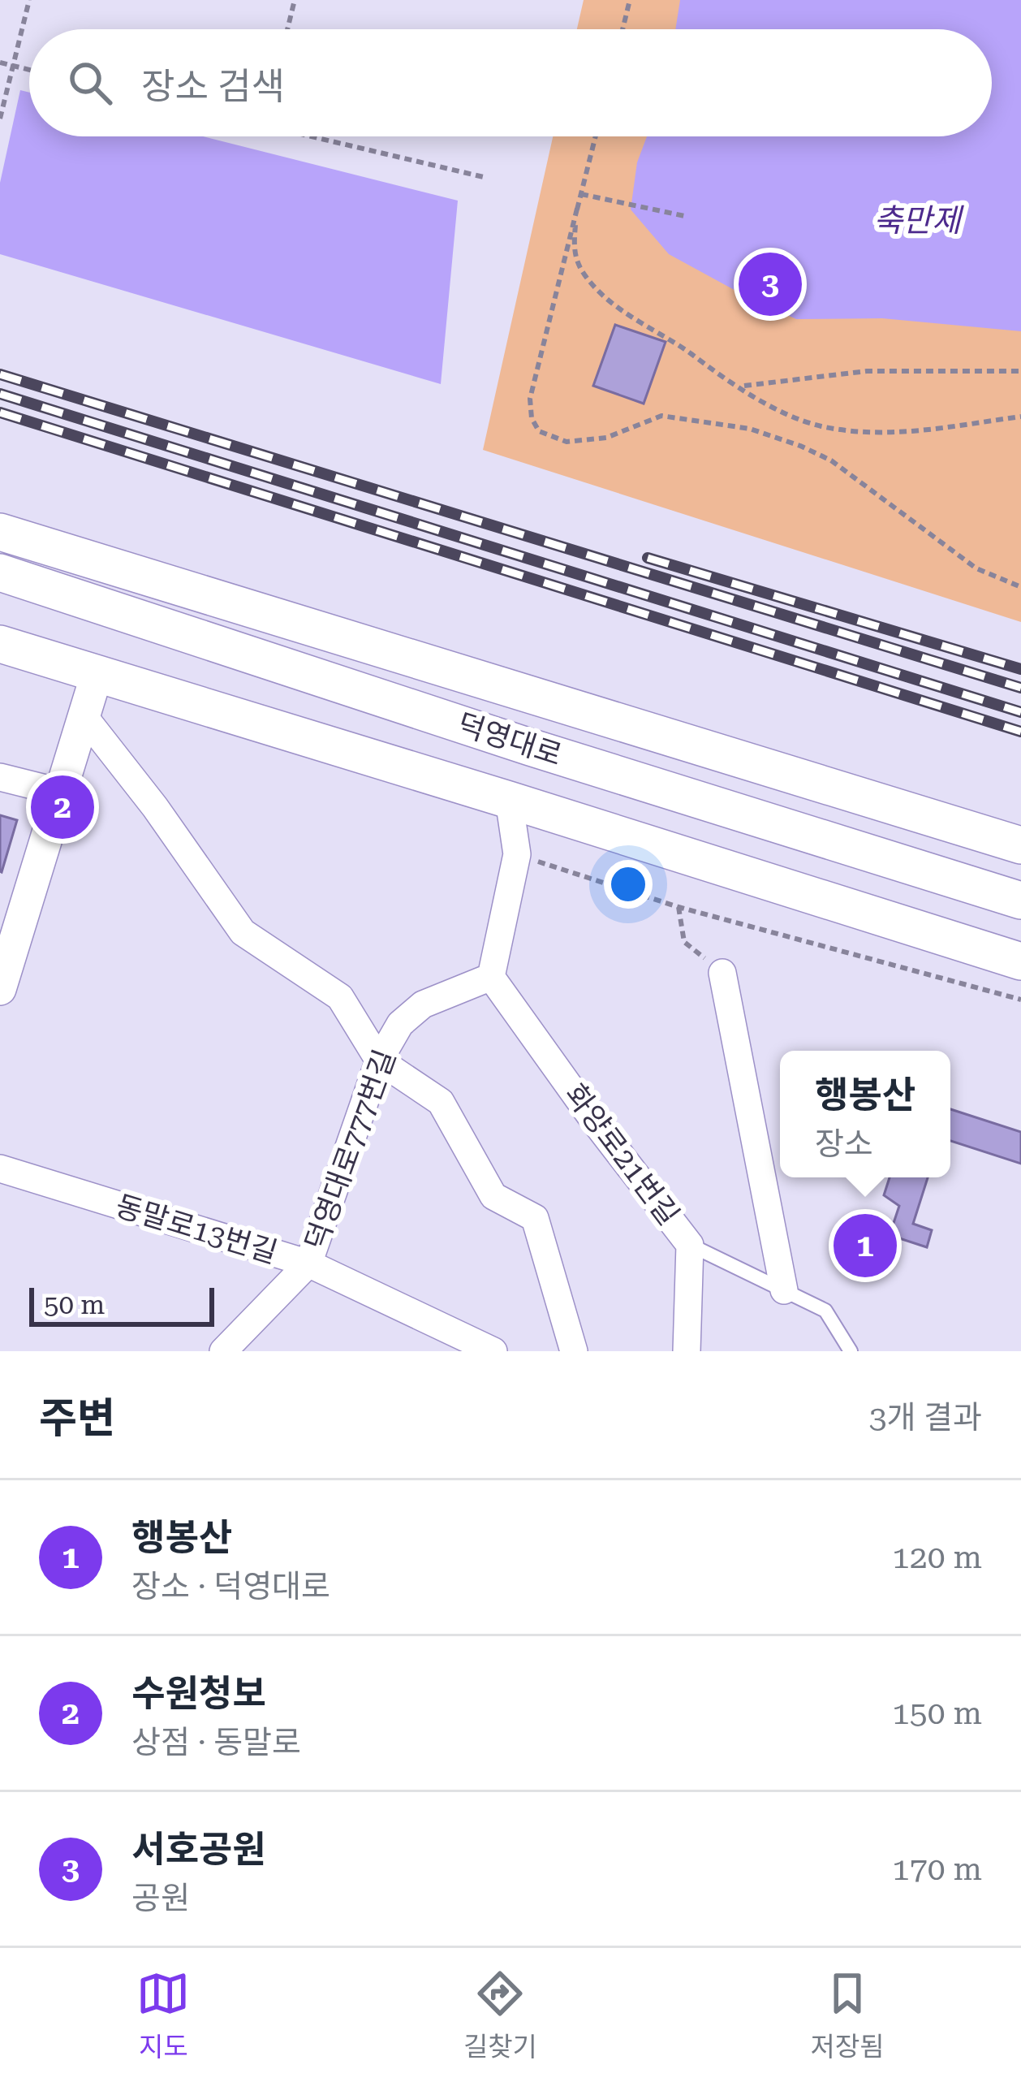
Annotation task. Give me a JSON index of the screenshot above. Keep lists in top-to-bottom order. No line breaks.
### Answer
{"streets":{"main road":["덕영대로"],"street":["덕영대로777번길","화양로21번길","동말로13번길"]},"crossings":[["덕영대로777번길","화양로21번길"],["덕영대로777번길","동말로13번길"]],"water":["축만제"],"scale_bar":"50 m","page":{"search":"장소 검색","pins":["3","2","1"],"popup":["행봉산","장소"],"scale":"50 m","heading":["주변","3개 결과"],"list":[{"mark":"1","name":"행봉산","note":"장소 · 덕영대로","value":"120 m"},{"mark":"2","name":"수원청보","note":"상점 · 동말로","value":"150 m"},{"mark":"3","name":"서호공원","note":"공원","value":"170 m"}],"nav":["지도","길찾기","저장됨"]}}
